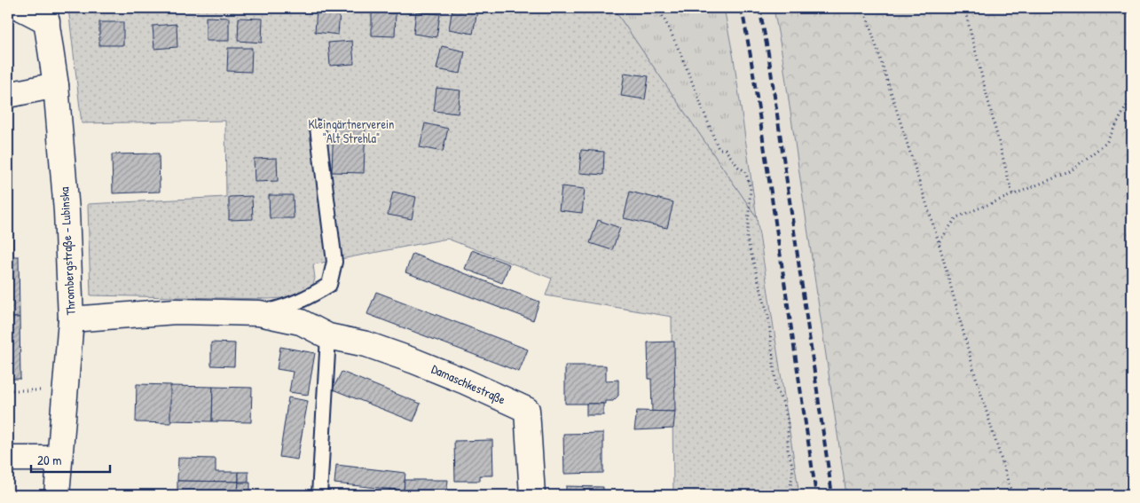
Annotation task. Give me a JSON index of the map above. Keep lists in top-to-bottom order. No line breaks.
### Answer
{"streets":{"street":["Thrombergstraße - Lubinska","Damaschkestraße"]},"crossings":[["Thrombergstraße - Lubinska","Damaschkestraße"]],"parks":["Kleingärtnerverein \"Alt Strehla\""],"scale_bar":"20 m"}
